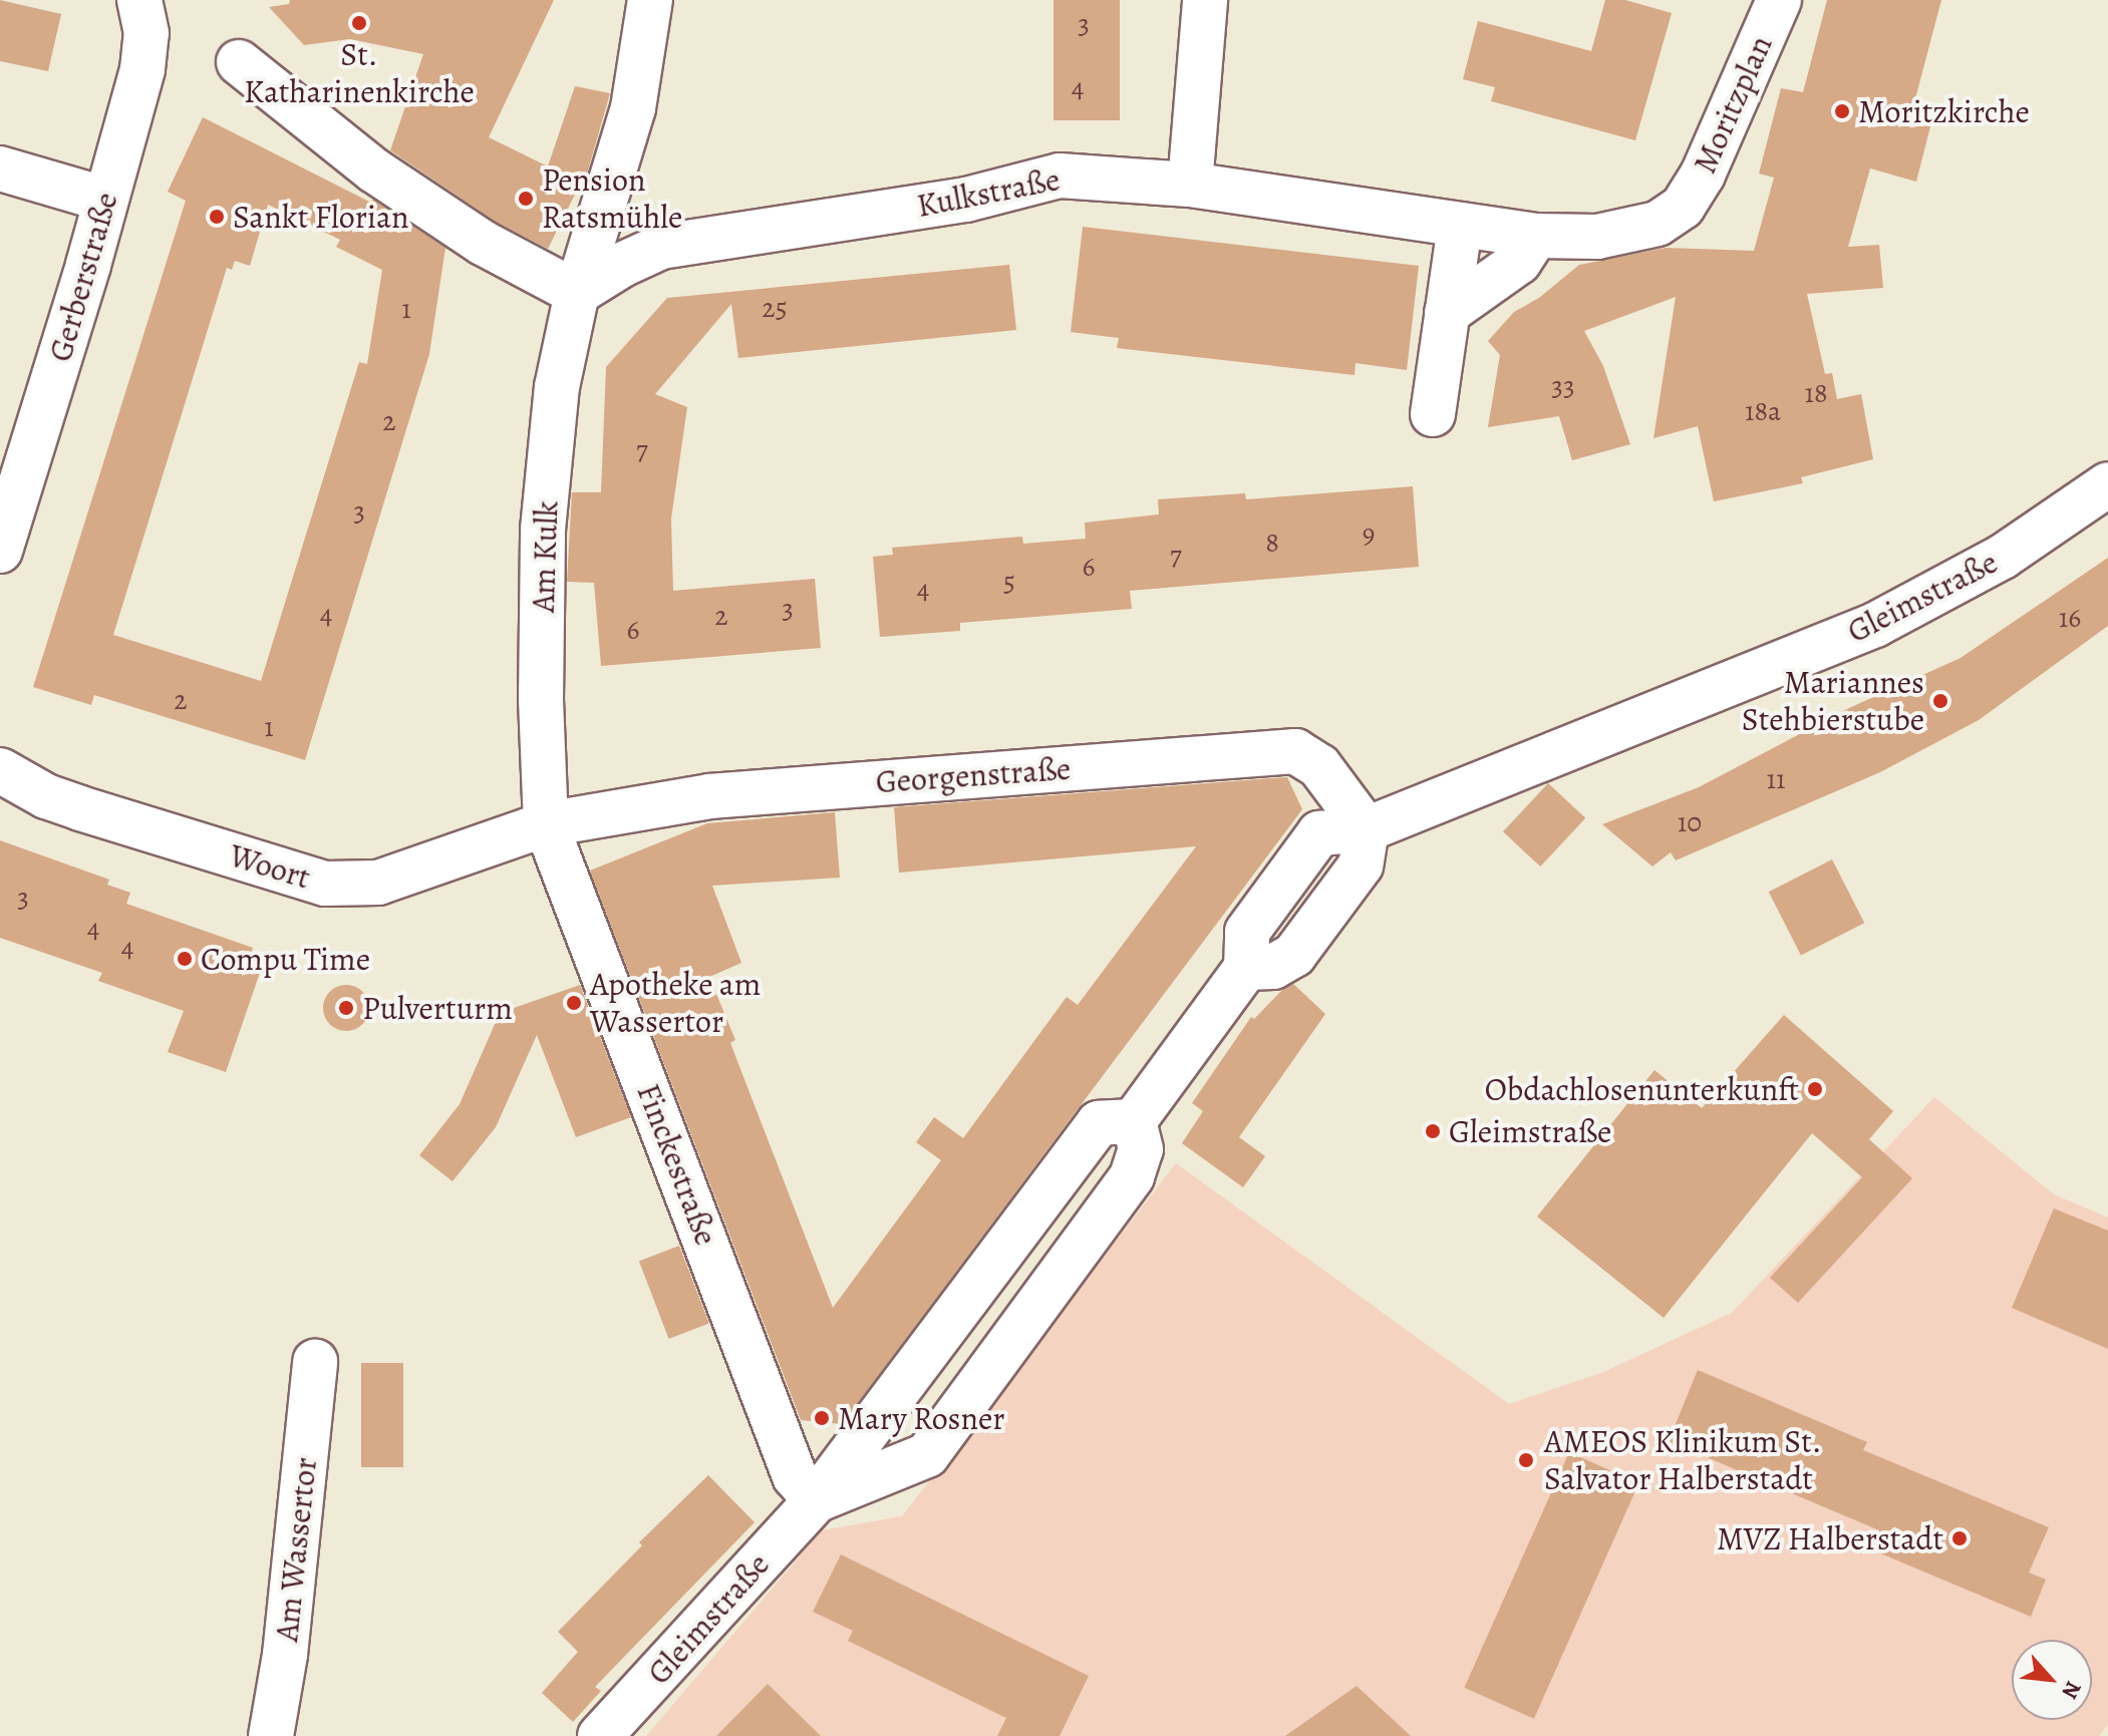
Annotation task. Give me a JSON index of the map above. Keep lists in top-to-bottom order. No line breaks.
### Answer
{"streets":{"street":["Moritzplan","Kulkstraße","Gerberstraße","Am Kulk","Gleimstraße","Georgenstraße","Woort","Finckestraße","Am Wassertor"]},"crossings":[["Moritzplan","Kulkstraße"],["Kulkstraße","Am Kulk"],["Am Kulk","Georgenstraße"],["Am Kulk","Woort"],["Am Kulk","Finckestraße"],["Gleimstraße","Georgenstraße"],["Gleimstraße","Finckestraße"],["Georgenstraße","Woort"],["Georgenstraße","Finckestraße"],["Woort","Finckestraße"]],"places":["St. Katharinenkirche","Moritzkirche","Pension Ratsmühle","Sankt Florian","Mariannes Stehbierstube","Compu Time","Apotheke am Wassertor","Pulverturm","Obdachlosenunterkunft","Gleimstraße","Mary Rosner","AMEOS Klinikum St. Salvator Halberstadt","MVZ Halberstadt"],"house_numbers":["3","4","25","1","33","18","18a","2","7","3","9","8","7","6","5","4","3","4","2","16","6","2","1","11","10","3","4","4"],"north":"bottom right"}
